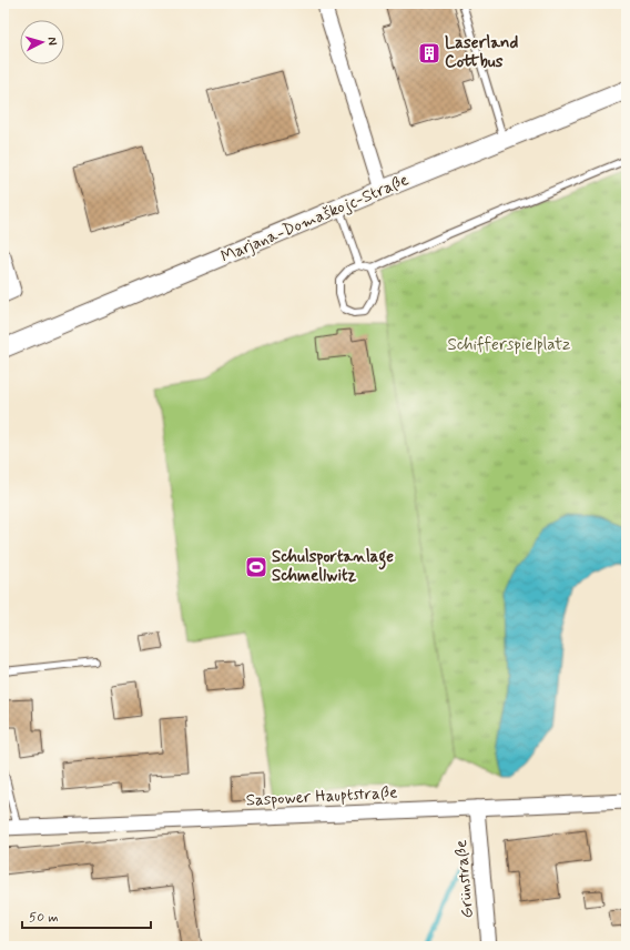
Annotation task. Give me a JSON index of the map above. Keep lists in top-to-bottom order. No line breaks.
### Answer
{"streets":{"street":["Marjana-Domaškojc-Straße","Saspower Hauptstraße","Grünstraße"]},"crossings":[["Saspower Hauptstraße","Grünstraße"]],"parks":["Schifferspielplatz"],"places":{"building":["Laserland Cottbus"],"sports":["Schulsportanlage Schmellwitz"]},"scale_bar":"50 m","north":"right"}
